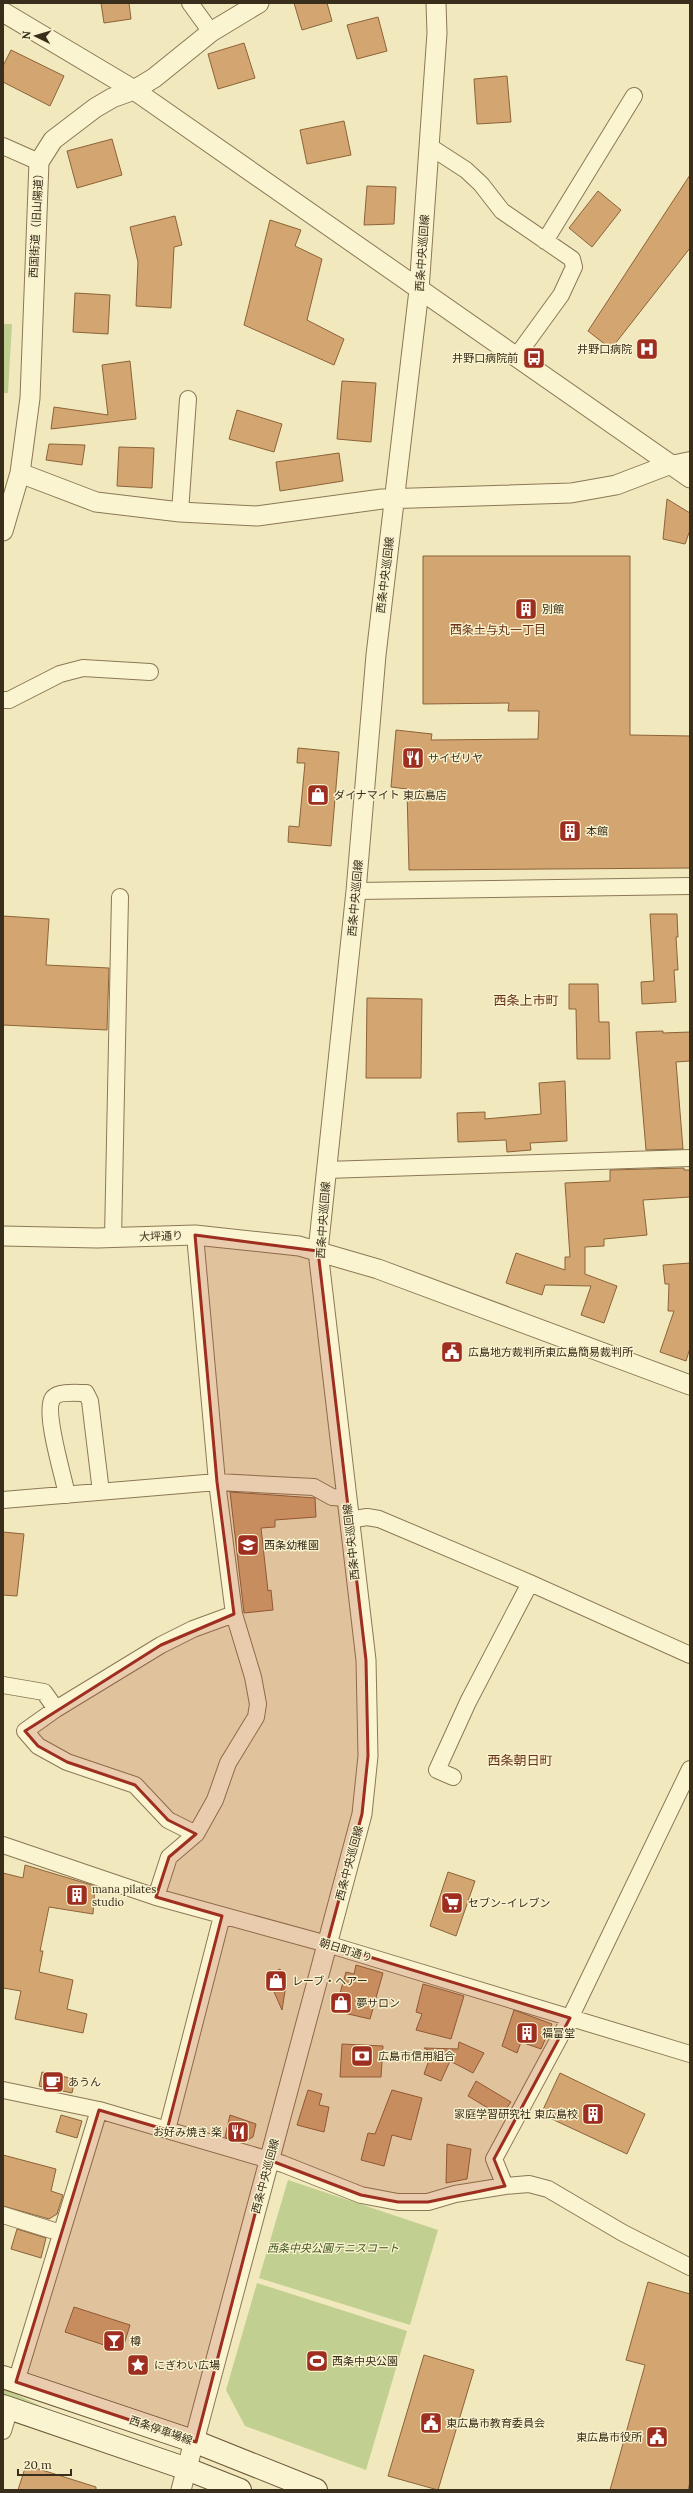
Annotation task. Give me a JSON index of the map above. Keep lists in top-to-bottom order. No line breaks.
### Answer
{"streets":{"main road":["西条停車場線"],"street":["西国街道（旧山陽道）","西条中央巡回線","大坪通り","朝日町通り"]},"crossings":[["西条中央巡回線","大坪通り"],["西条中央巡回線","朝日町通り"],["西条中央巡回線","西条停車場線"]],"districts":["西条土与丸一丁目","西条上市町","西条朝日町"],"parks":["西条中央公園テニスコート"],"places":{"hospital":["井野口病院"],"bus stop":["井野口病院前"],"building":["別館","本館","mana pilates studio","福富堂","家庭学習研究社 東広島校"],"restaurant":["サイゼリヤ","お好み焼き 楽"],"shop":["ダイナマイト 東広島店","レーブ・ヘアー","夢サロン"],"public building":["広島地方裁判所東広島簡易裁判所","東広島市教育委員会","東広島市役所"],"school or university":["西条幼稚園"],"supermarket":["セブン-イレブン"],"bank":["広島市信用組合"],"cafe":["あうん"],"bar":["樽"],"sports":["西条中央公園"],"place":["にぎわい広場"]},"scale_bar":"20 m","north":"left"}
